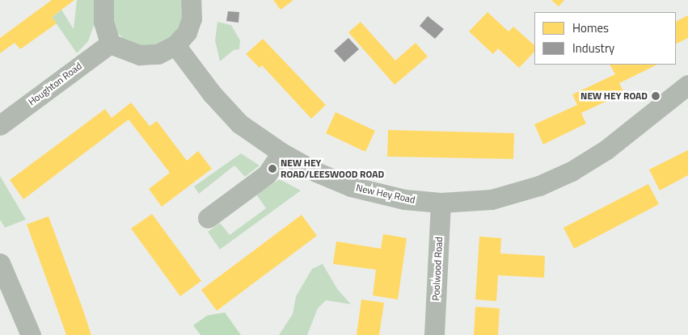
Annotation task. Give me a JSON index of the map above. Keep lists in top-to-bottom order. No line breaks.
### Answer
{"streets":{"street":["Houghton Road","New Hey Road","Poolwood Road"]},"crossings":[["New Hey Road","Poolwood Road"]],"places":["NEW HEY ROAD","NEW HEY ROAD/LEESWOOD ROAD"],"legend":["Homes","Industry"]}
